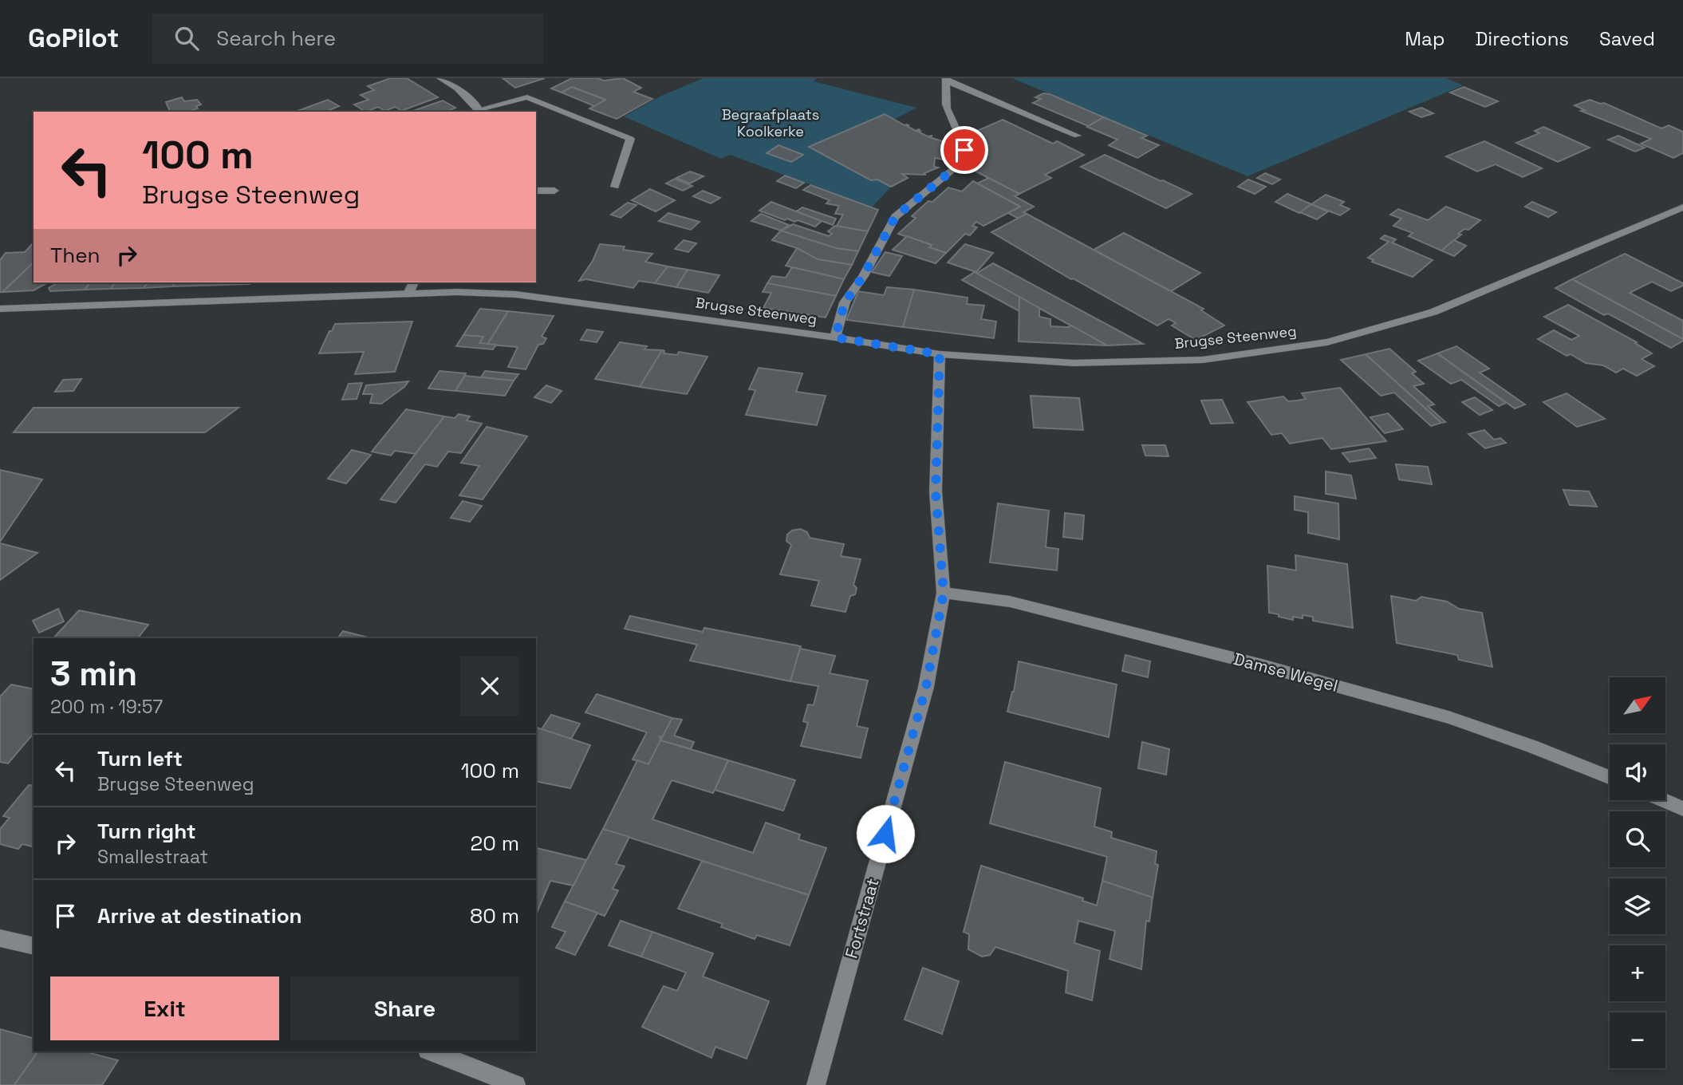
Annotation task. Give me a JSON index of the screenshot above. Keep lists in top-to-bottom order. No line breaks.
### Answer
{"streets":{"street":["Brugse Steenweg","Damse Wegel","Fortstraat"]},"crossings":[["Brugse Steenweg","Fortstraat"],["Damse Wegel","Fortstraat"]],"parks":["Begraafplaats Koolkerke"],"north":"top right","page":{"header":"GoPilot","search":"Search here","nav":["Map","Directions","Saved"],"turn":["100 m","Brugse Steenweg"],"then":"Then","heading":["3 min","200 m · 19:57"],"map_buttons":["+","−"],"list":[{"name":"Turn left","note":"Brugse Steenweg","value":"100 m"},{"name":"Turn right","note":"Smallestraat","value":"20 m"},{"name":"Arrive at destination","value":"80 m"}],"buttons":["Exit","Share"]}}
